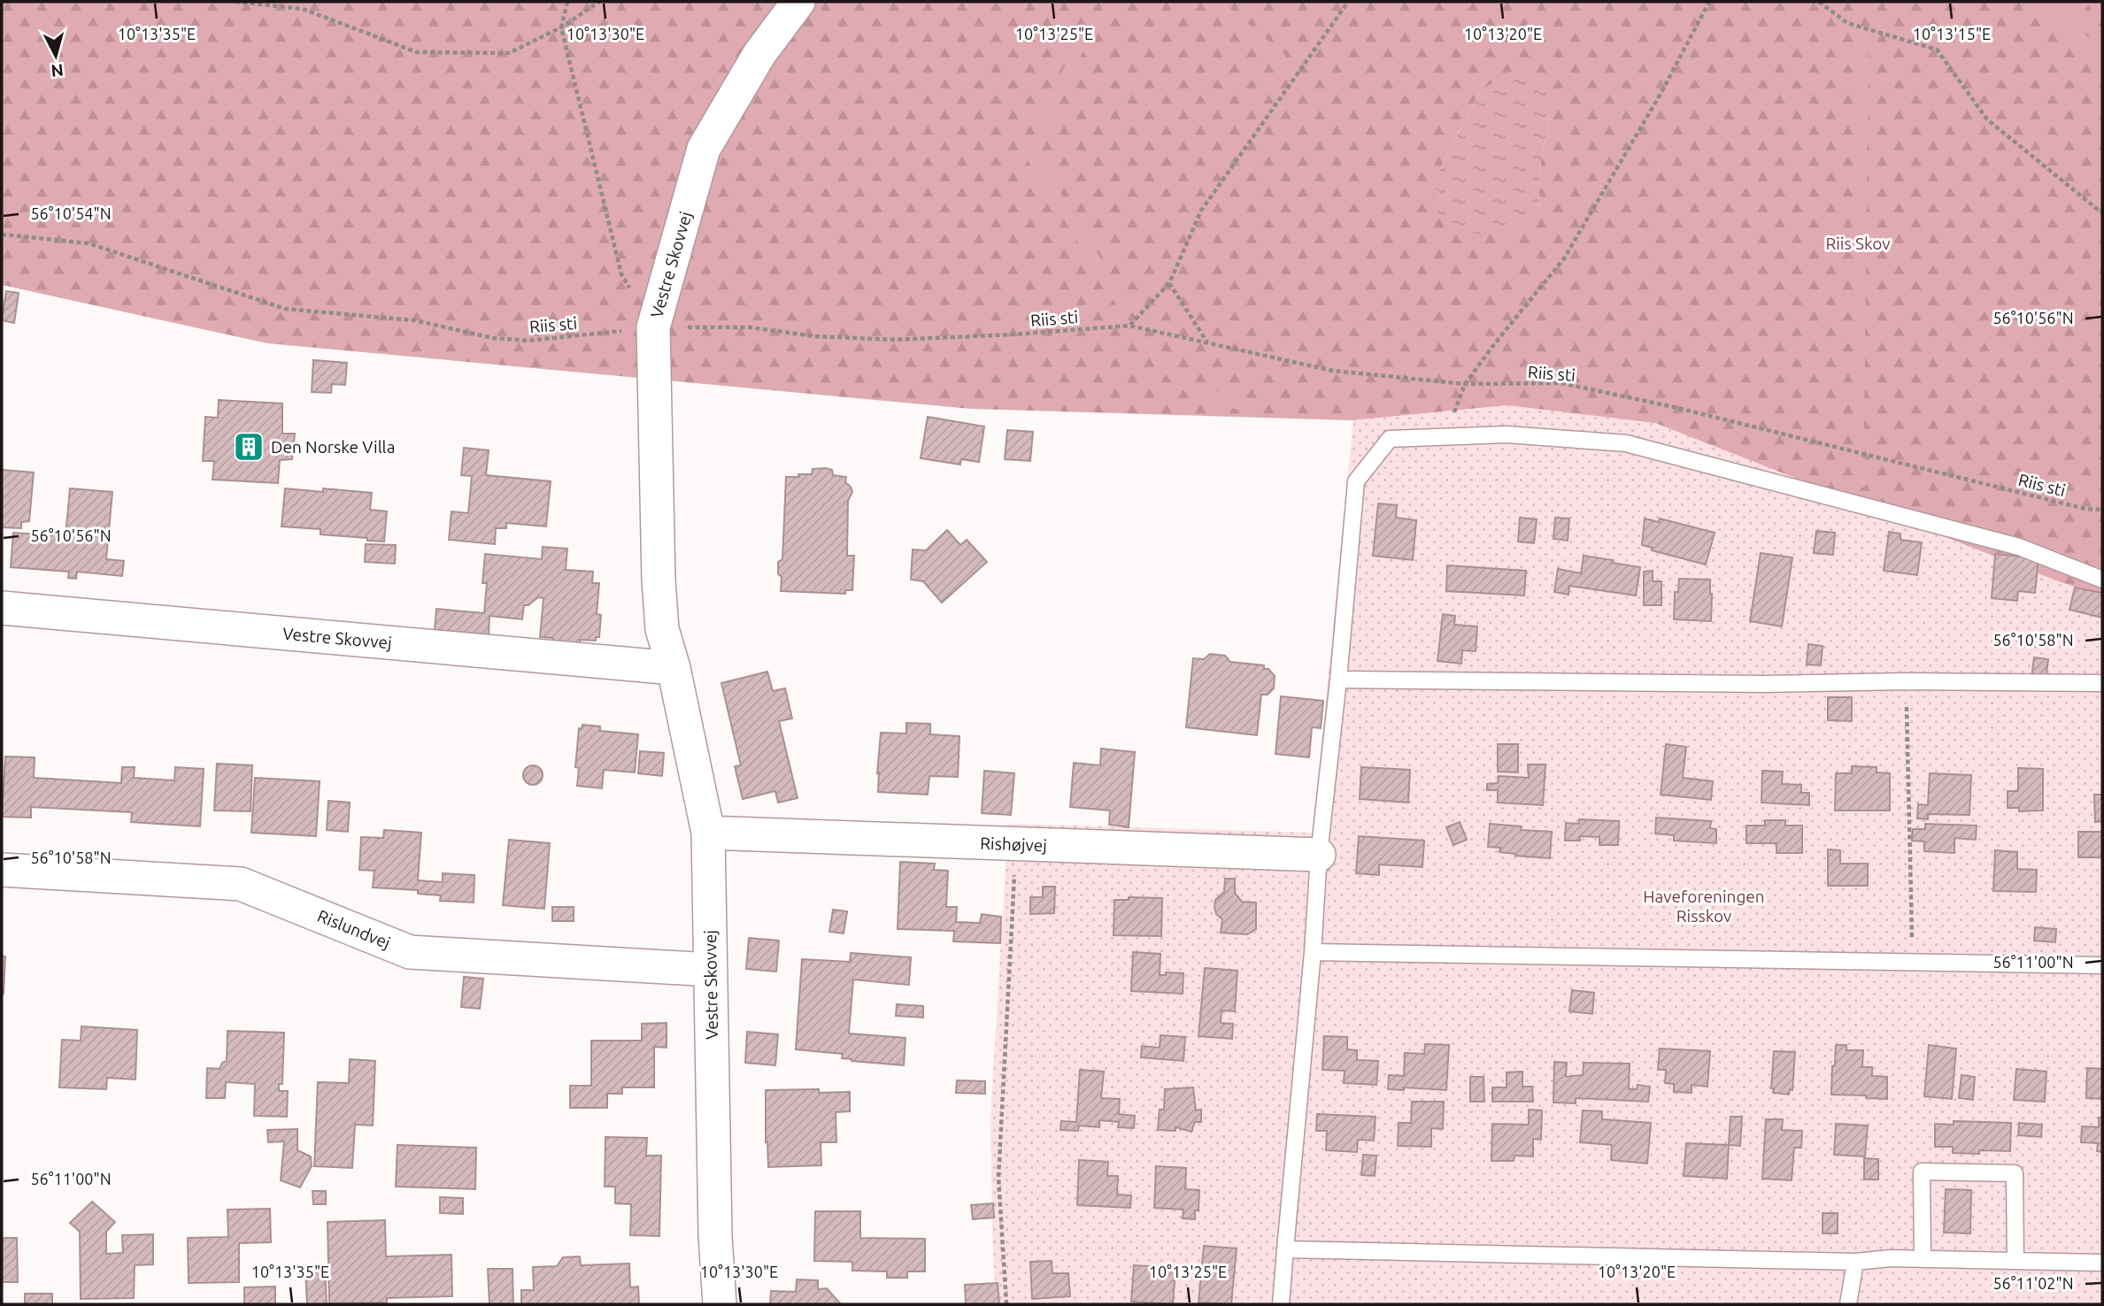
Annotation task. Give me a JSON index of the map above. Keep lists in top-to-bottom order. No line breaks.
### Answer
{"streets":{"street":["Vestre Skovvej","Rishøjvej","Rislundvej"],"path":["Riis sti"]},"crossings":[["Vestre Skovvej","Riis sti"],["Vestre Skovvej","Rishøjvej"],["Vestre Skovvej","Rislundvej"]],"parks":["Riis Skov","Haveforeningen Risskov"],"places":{"building":["Den Norske Villa"]},"north":"bottom","coordinates":["10°13'35\"E","10°13'30\"E","10°13'25\"E","10°13'20\"E","10°13'15\"E","56°10'54\"N","56°10'56\"N","56°10'58\"N","56°11'00\"N","56°11'02\"N"]}
